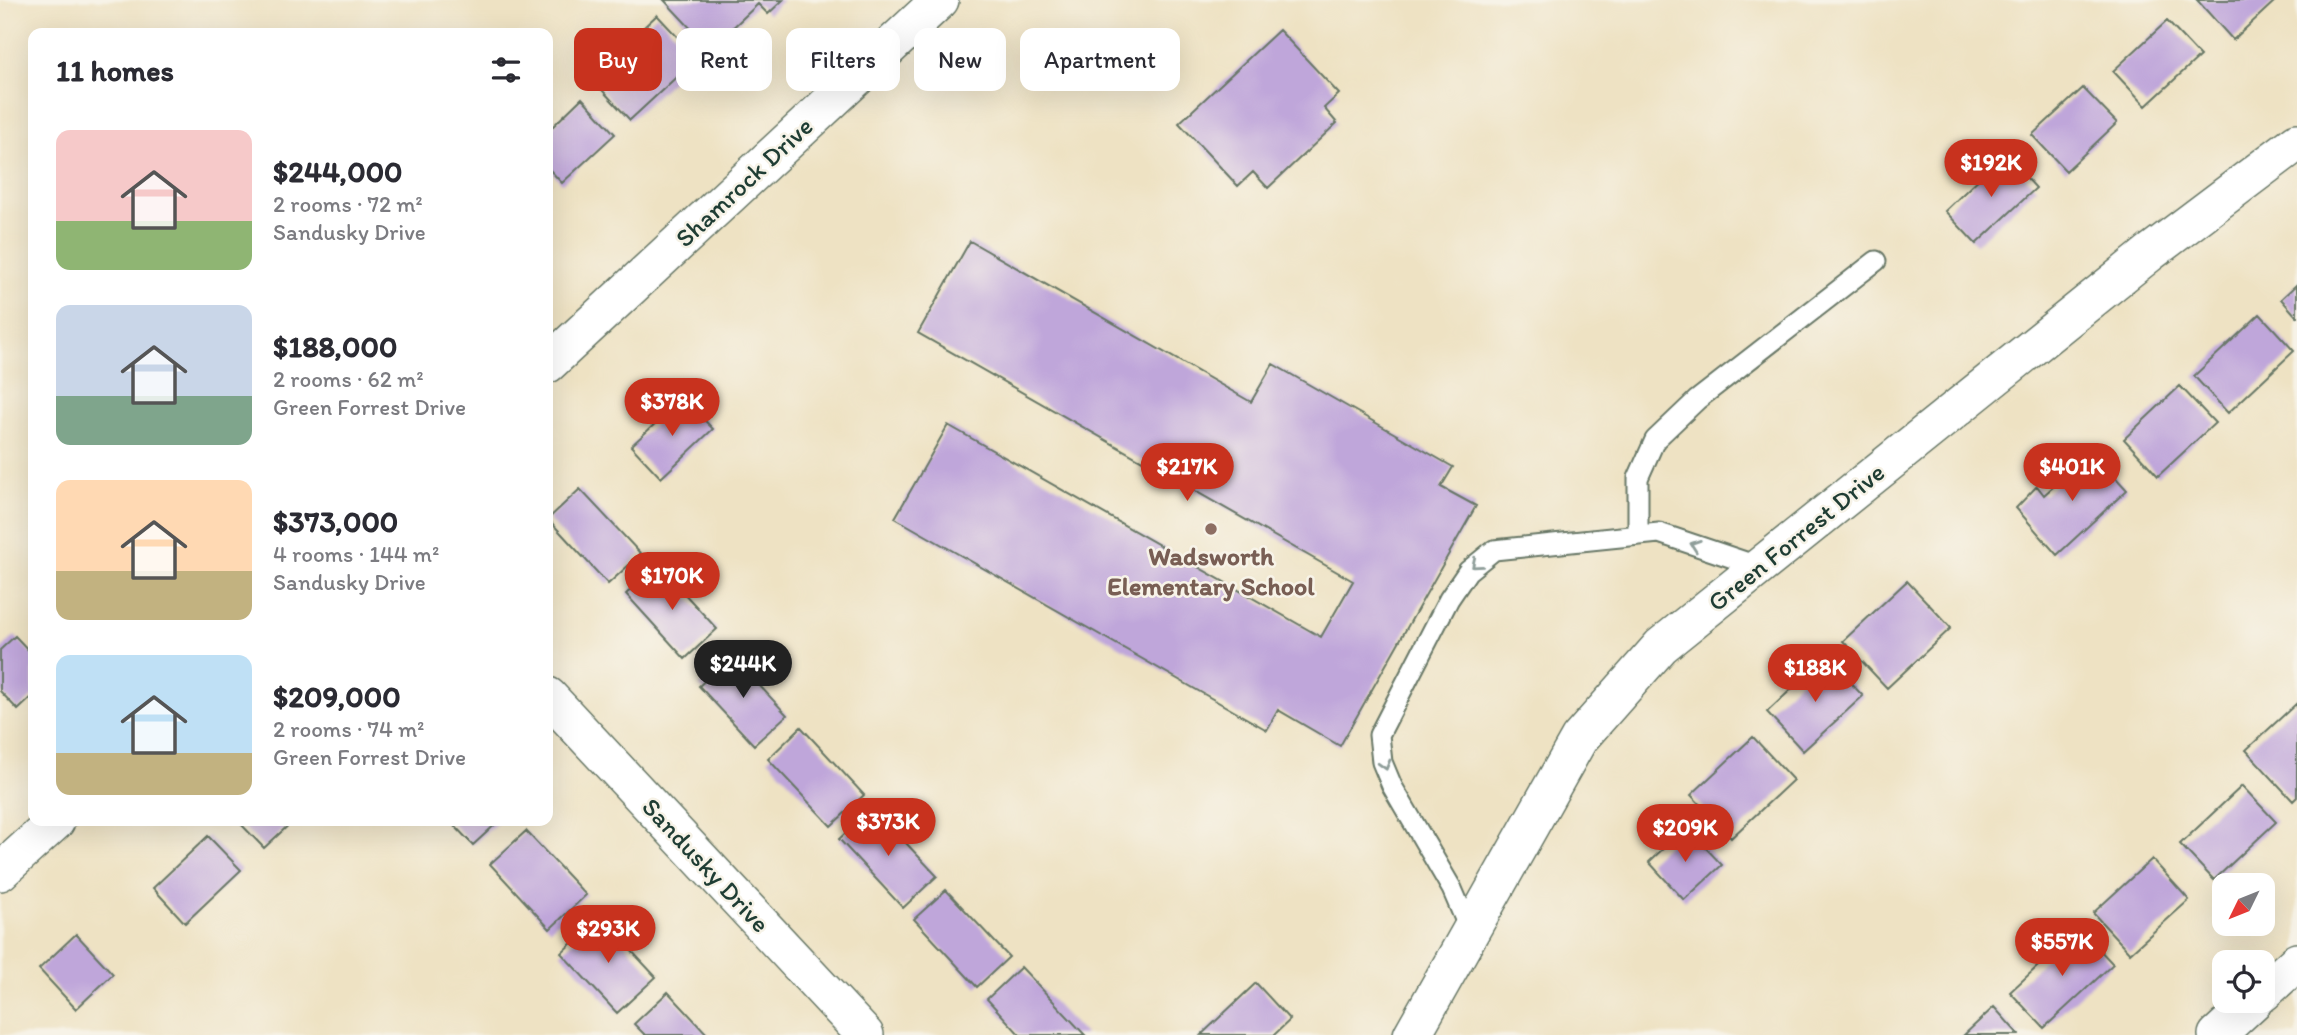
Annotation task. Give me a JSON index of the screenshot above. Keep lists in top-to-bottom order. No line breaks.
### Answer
{"streets":{"street":["Shamrock Drive","Green Forrest Drive","Sandusky Drive"]},"places":["Wadsworth Elementary School"],"north":"bottom left","page":{"chip":["Buy","Rent","Filters","New","Apartment"],"heading":"11 homes","list":[{"name":"$244,000","note":"2 rooms · 72 m² · Sandusky Drive"},{"name":"$188,000","note":"2 rooms · 62 m² · Green Forrest Drive"},{"name":"$373,000","note":"4 rooms · 144 m² · Sandusky Drive"},{"name":"$209,000","note":"2 rooms · 74 m² · Green Forrest Drive"}],"price":["$192K","$378K","$217K","$401K","$170K","$244K","$188K","$373K","$209K","$293K","$557K"]}}
